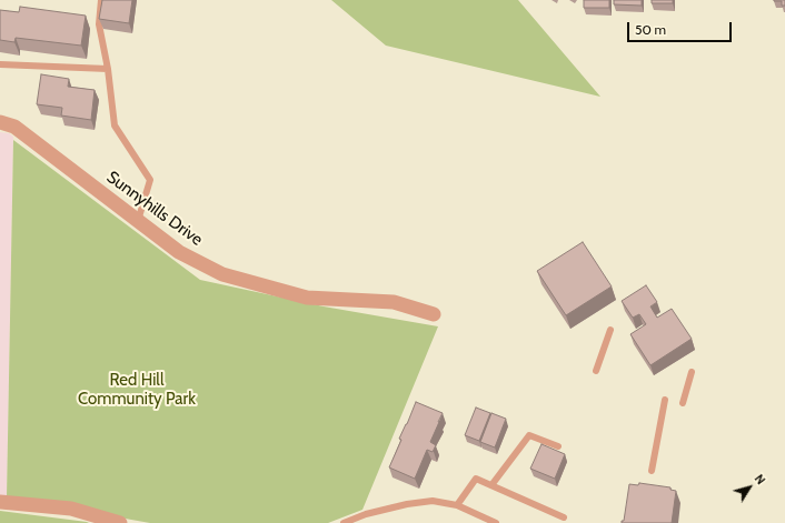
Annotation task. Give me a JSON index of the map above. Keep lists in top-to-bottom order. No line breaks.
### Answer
{"streets":{"street":["Sunnyhills Drive"]},"parks":["Red Hill Community Park"],"scale_bar":"50 m","north":"top right"}
